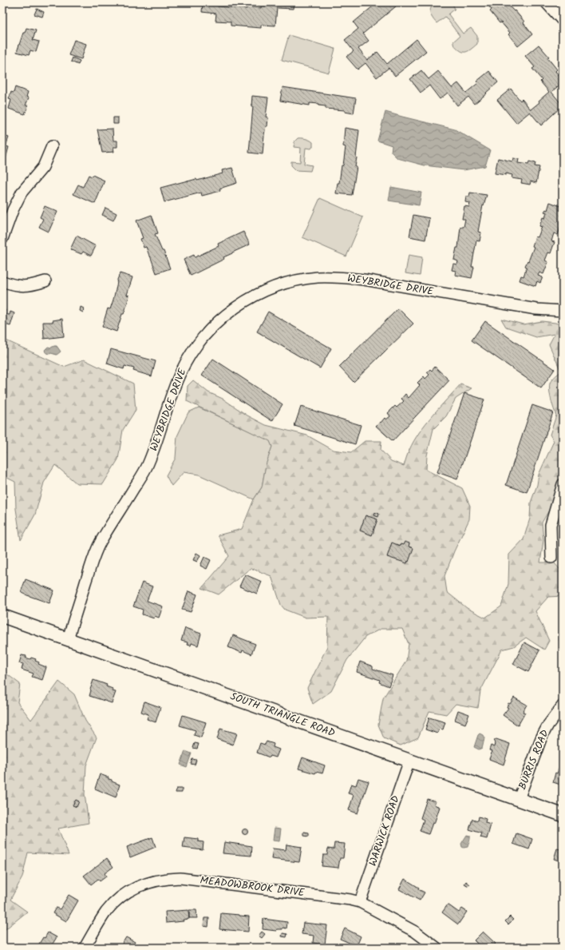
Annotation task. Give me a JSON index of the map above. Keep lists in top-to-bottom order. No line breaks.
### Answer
{"streets":{"street":["WEYBRIDGE DRIVE","SOUTH TRIANGLE ROAD","BURRIS ROAD","WARWICK ROAD","MEADOWBROOK DRIVE"]},"crossings":[["WEYBRIDGE DRIVE","SOUTH TRIANGLE ROAD"],["SOUTH TRIANGLE ROAD","BURRIS ROAD"],["SOUTH TRIANGLE ROAD","WARWICK ROAD"],["WARWICK ROAD","MEADOWBROOK DRIVE"]]}
